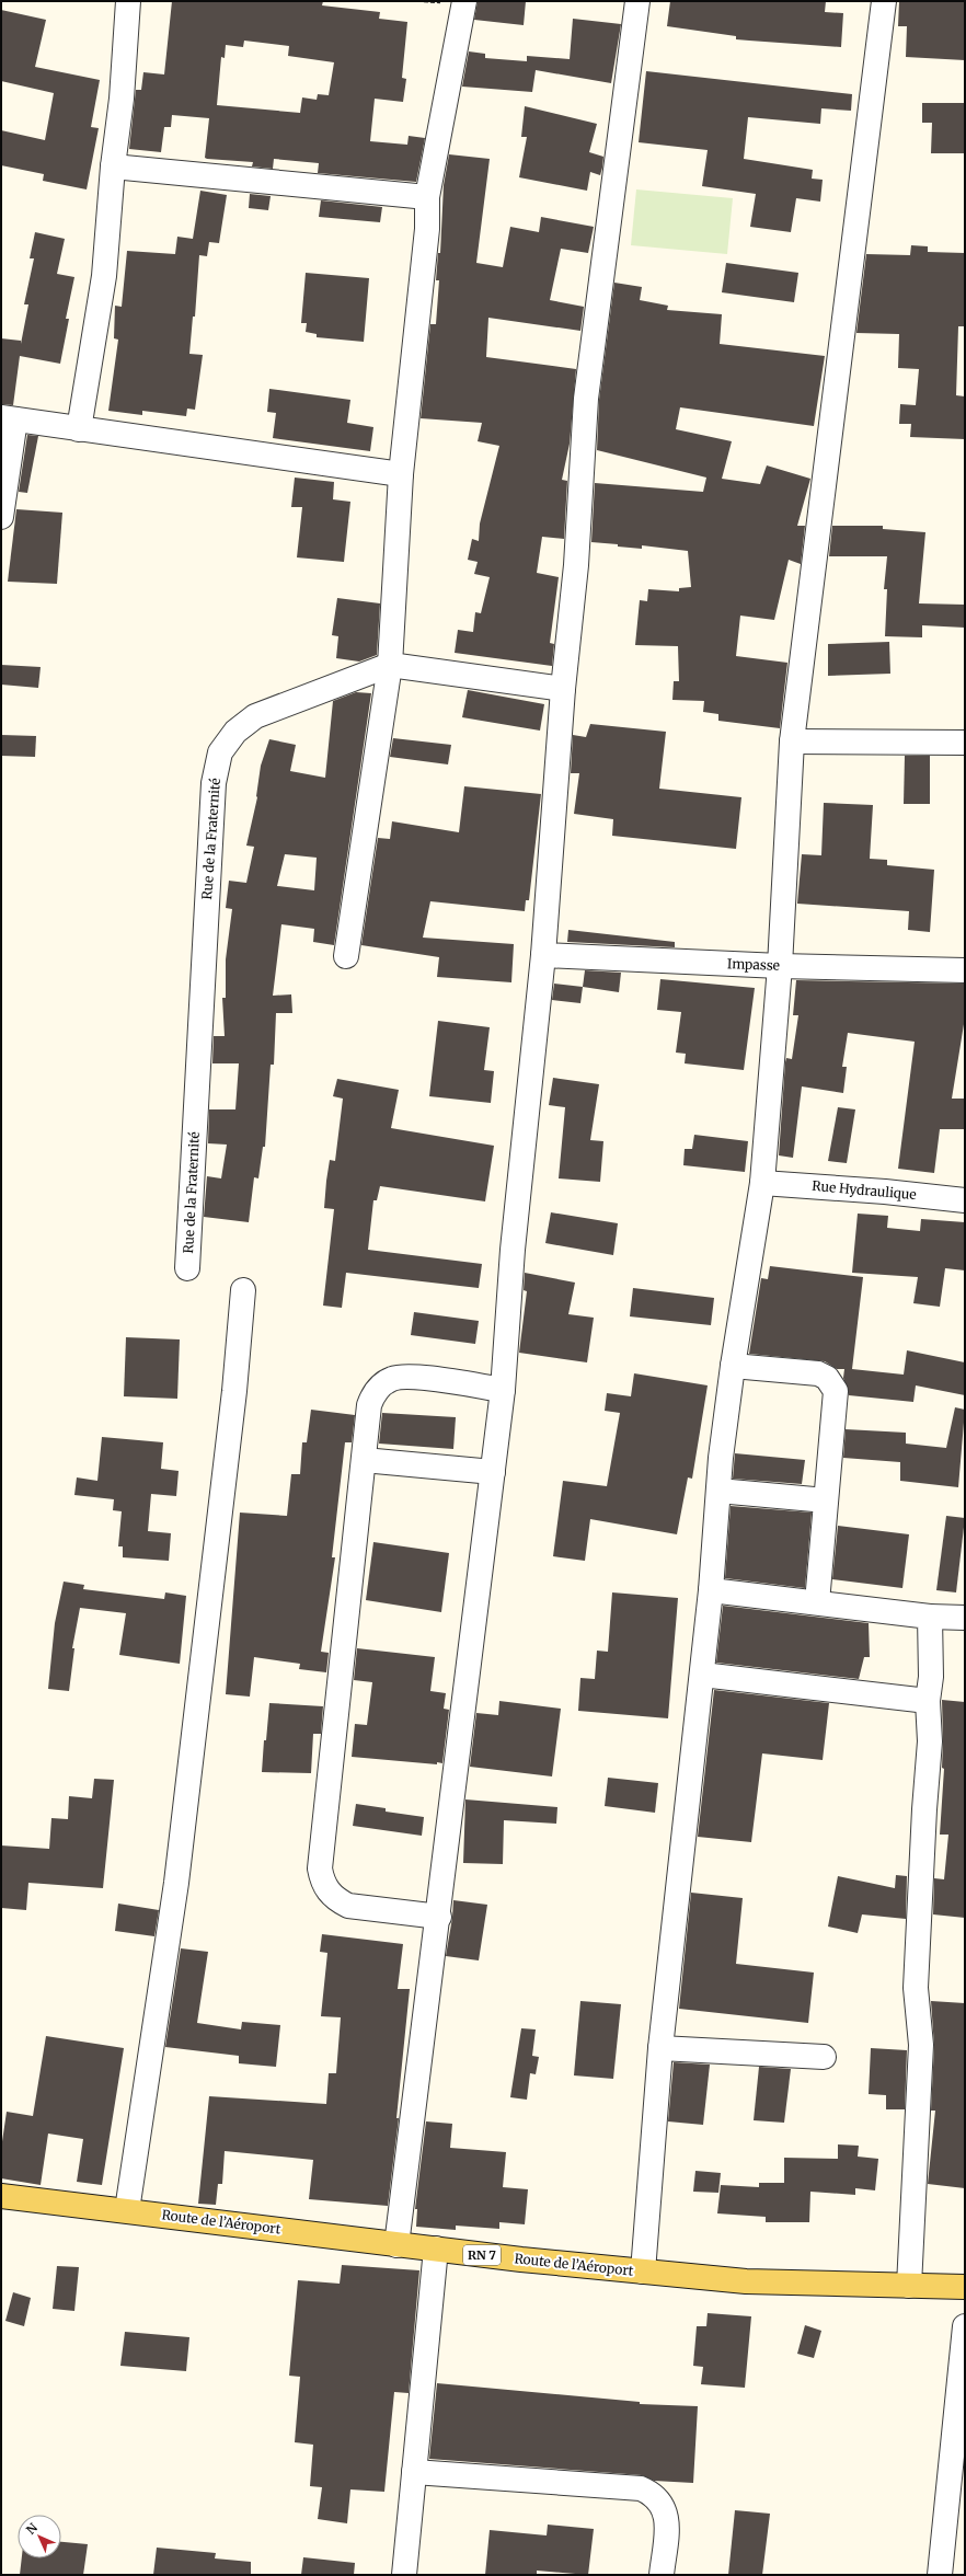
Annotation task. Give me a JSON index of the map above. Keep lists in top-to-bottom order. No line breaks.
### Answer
{"streets":{"main road":["Route de l’Aéroport","RN 7"],"street":["Rue de la Fraternité","Impasse","Rue Hydraulique"]},"north":"top left"}
